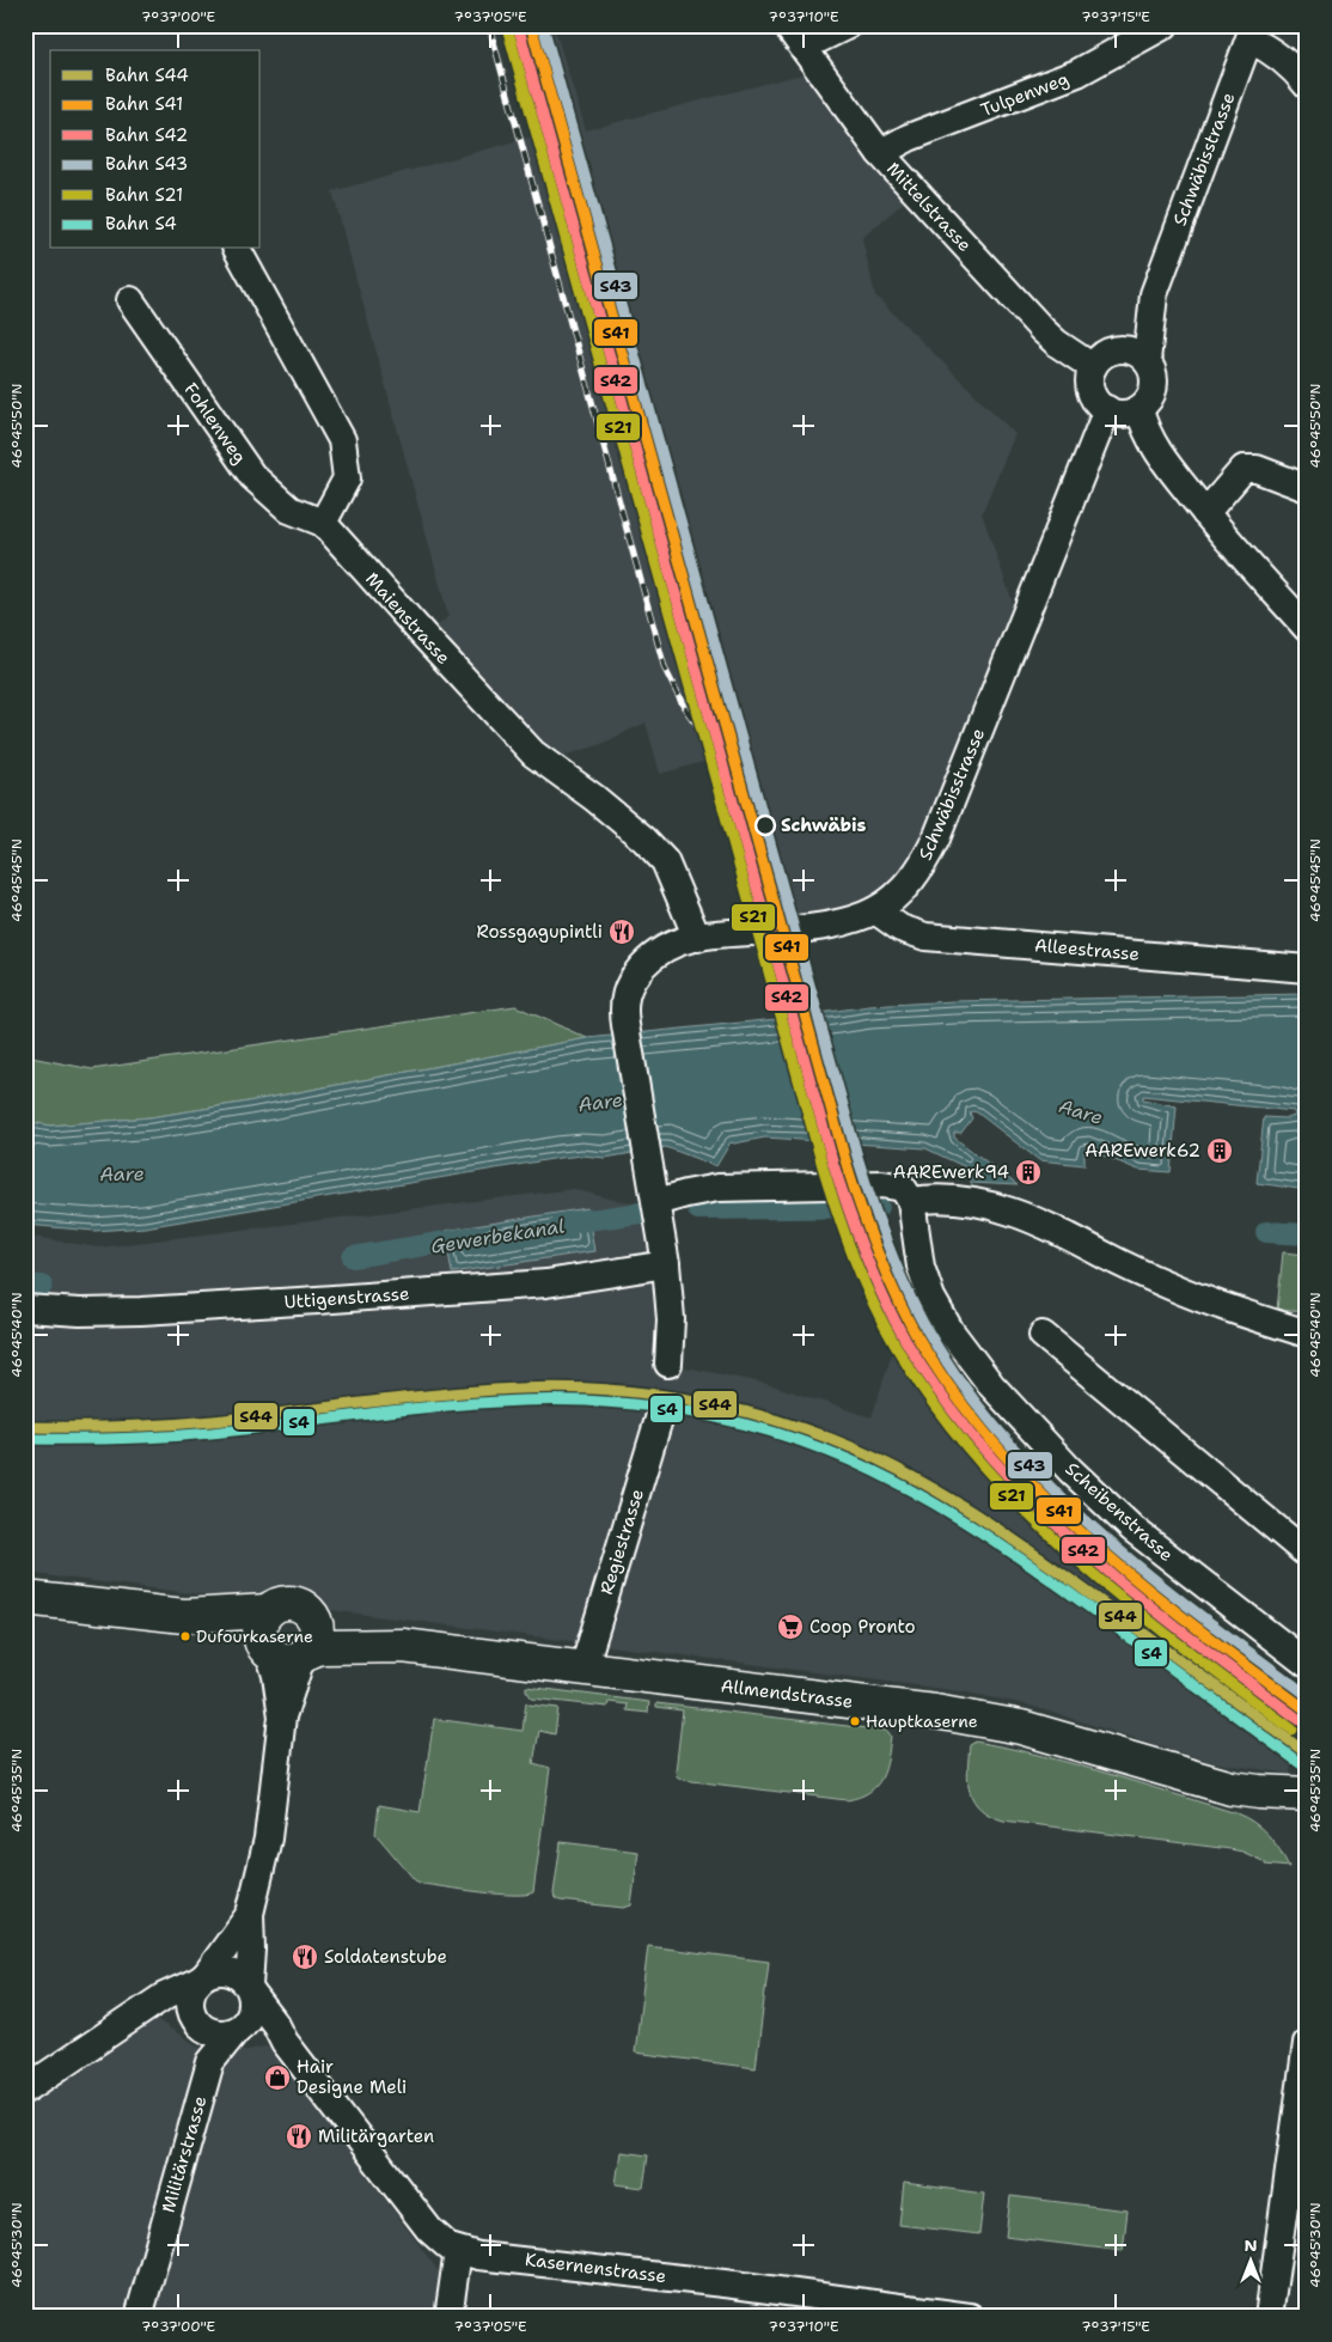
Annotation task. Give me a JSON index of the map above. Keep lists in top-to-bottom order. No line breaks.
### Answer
{"streets":{"main road":["Allmendstrasse"],"street":["Tulpenweg","Schwäbisstrasse","Mittelstrasse","Fohlenweg","Maienstrasse","Alleestrasse","Uttigenstrasse","Scheibenstrasse","Regiestrasse","Militärstrasse","Kasernenstrasse"]},"crossings":[["Tulpenweg","Mittelstrasse"],["Schwäbisstrasse","Mittelstrasse"],["Schwäbisstrasse","Maienstrasse"],["Schwäbisstrasse","Alleestrasse"],["Fohlenweg","Maienstrasse"],["Regiestrasse","Allmendstrasse"],["Militärstrasse","Kasernenstrasse"]],"water":["Aare","Gewerbekanal"],"places":{"other":["Schwäbis","Dufourkaserne","Hauptkaserne"],"restaurant":["Rossgagupintli","Soldatenstube","Militärgarten"],"building":["AAREwerk62","AAREwerk94"],"supermarket":["Coop Pronto"],"shop":["Hair Designe Meli"]},"lines":["rail line S41","rail line S43","rail line S42","rail line S21","rail line S44","rail line S4"],"legend":["Bahn S44","Bahn S41","Bahn S42","Bahn S43","Bahn S21","Bahn S4"],"north":"top","coordinates":["7°37'00\"E","7°37'05\"E","7°37'10\"E","7°37'15\"E","46°45'50\"N","46°45'45\"N","46°45'40\"N","46°45'35\"N","46°45'30\"N"]}
